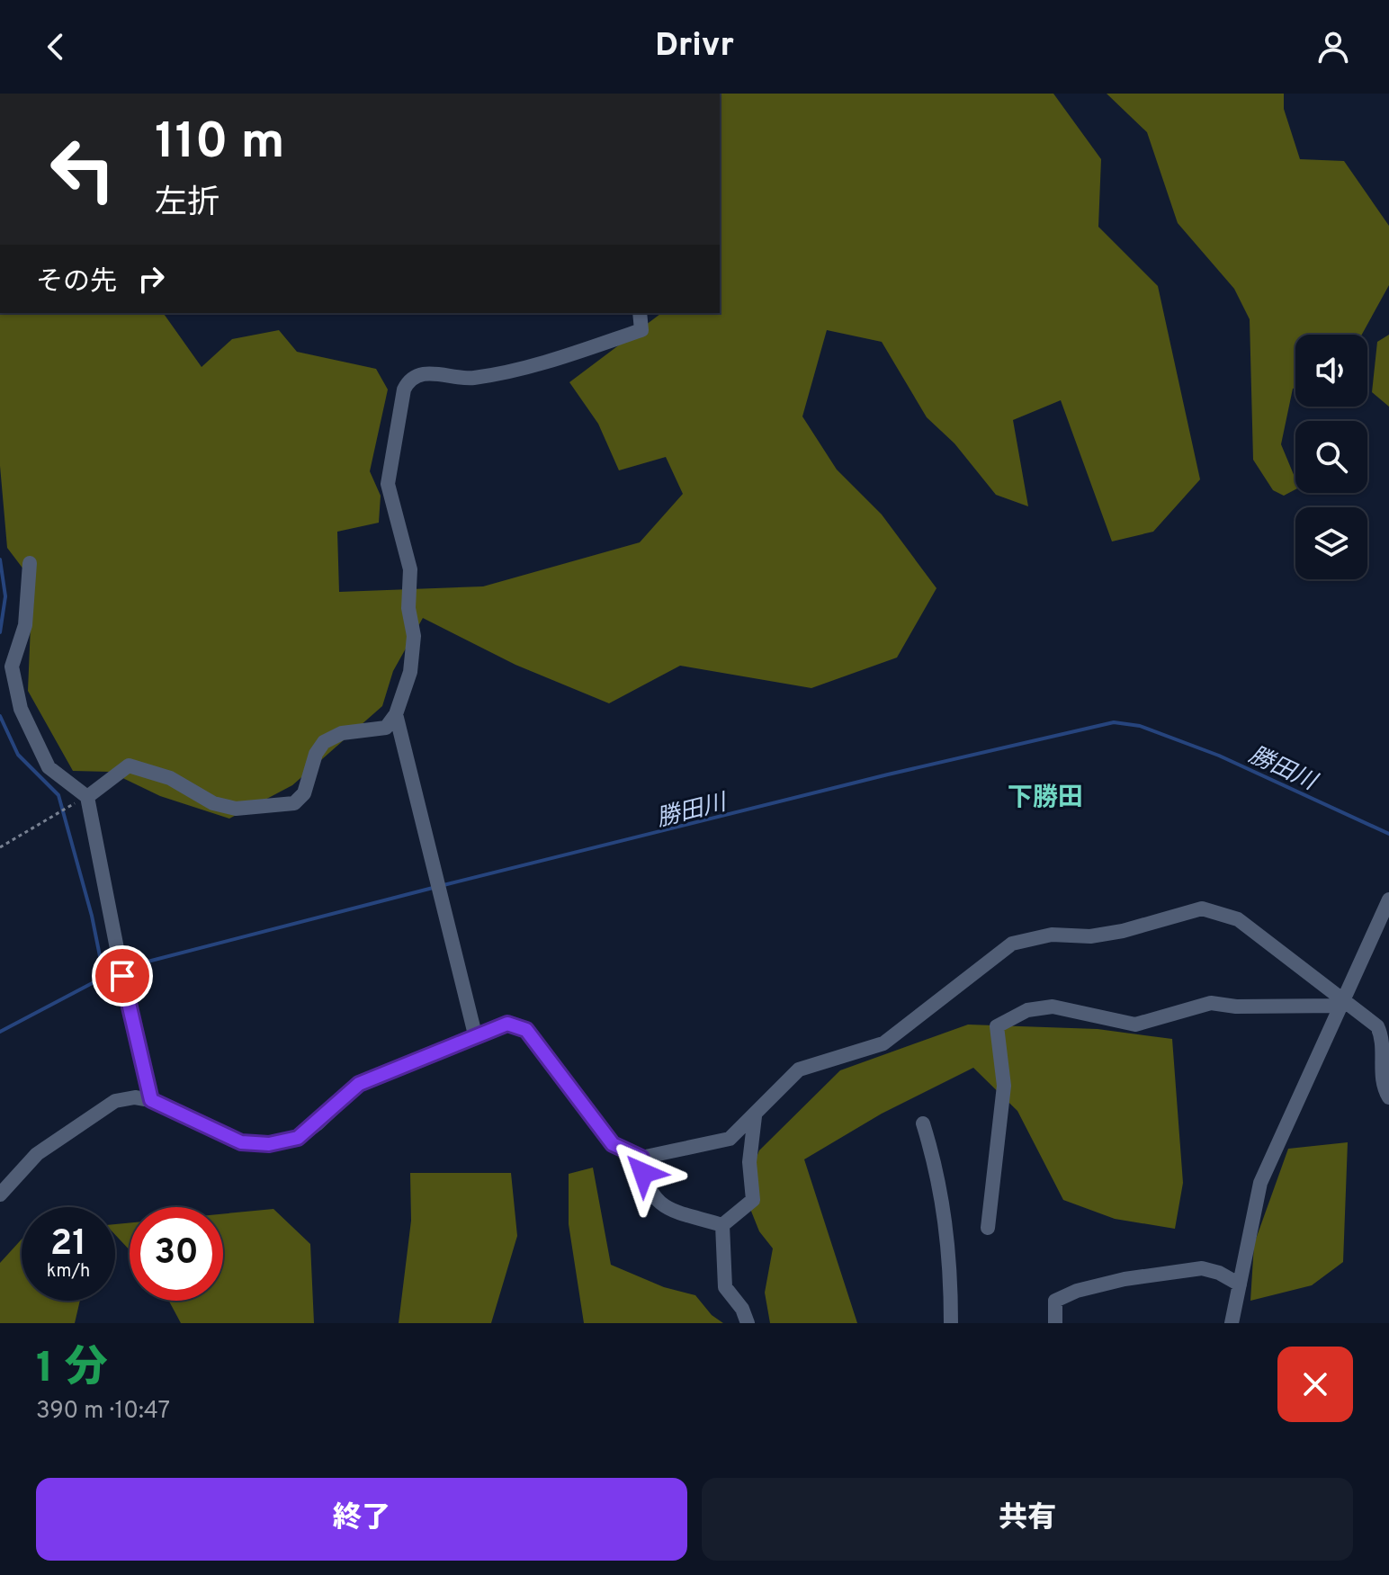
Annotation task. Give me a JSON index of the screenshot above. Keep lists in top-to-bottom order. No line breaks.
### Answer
{"districts":["下勝田"],"water":["勝田川"],"page":{"header":"Drivr","turn":["110 m","左折"],"then":"その先","speed":"21 km/h","limit":"30","heading":["1 分","390 m · 10:47"],"buttons":["終了","共有"]}}
